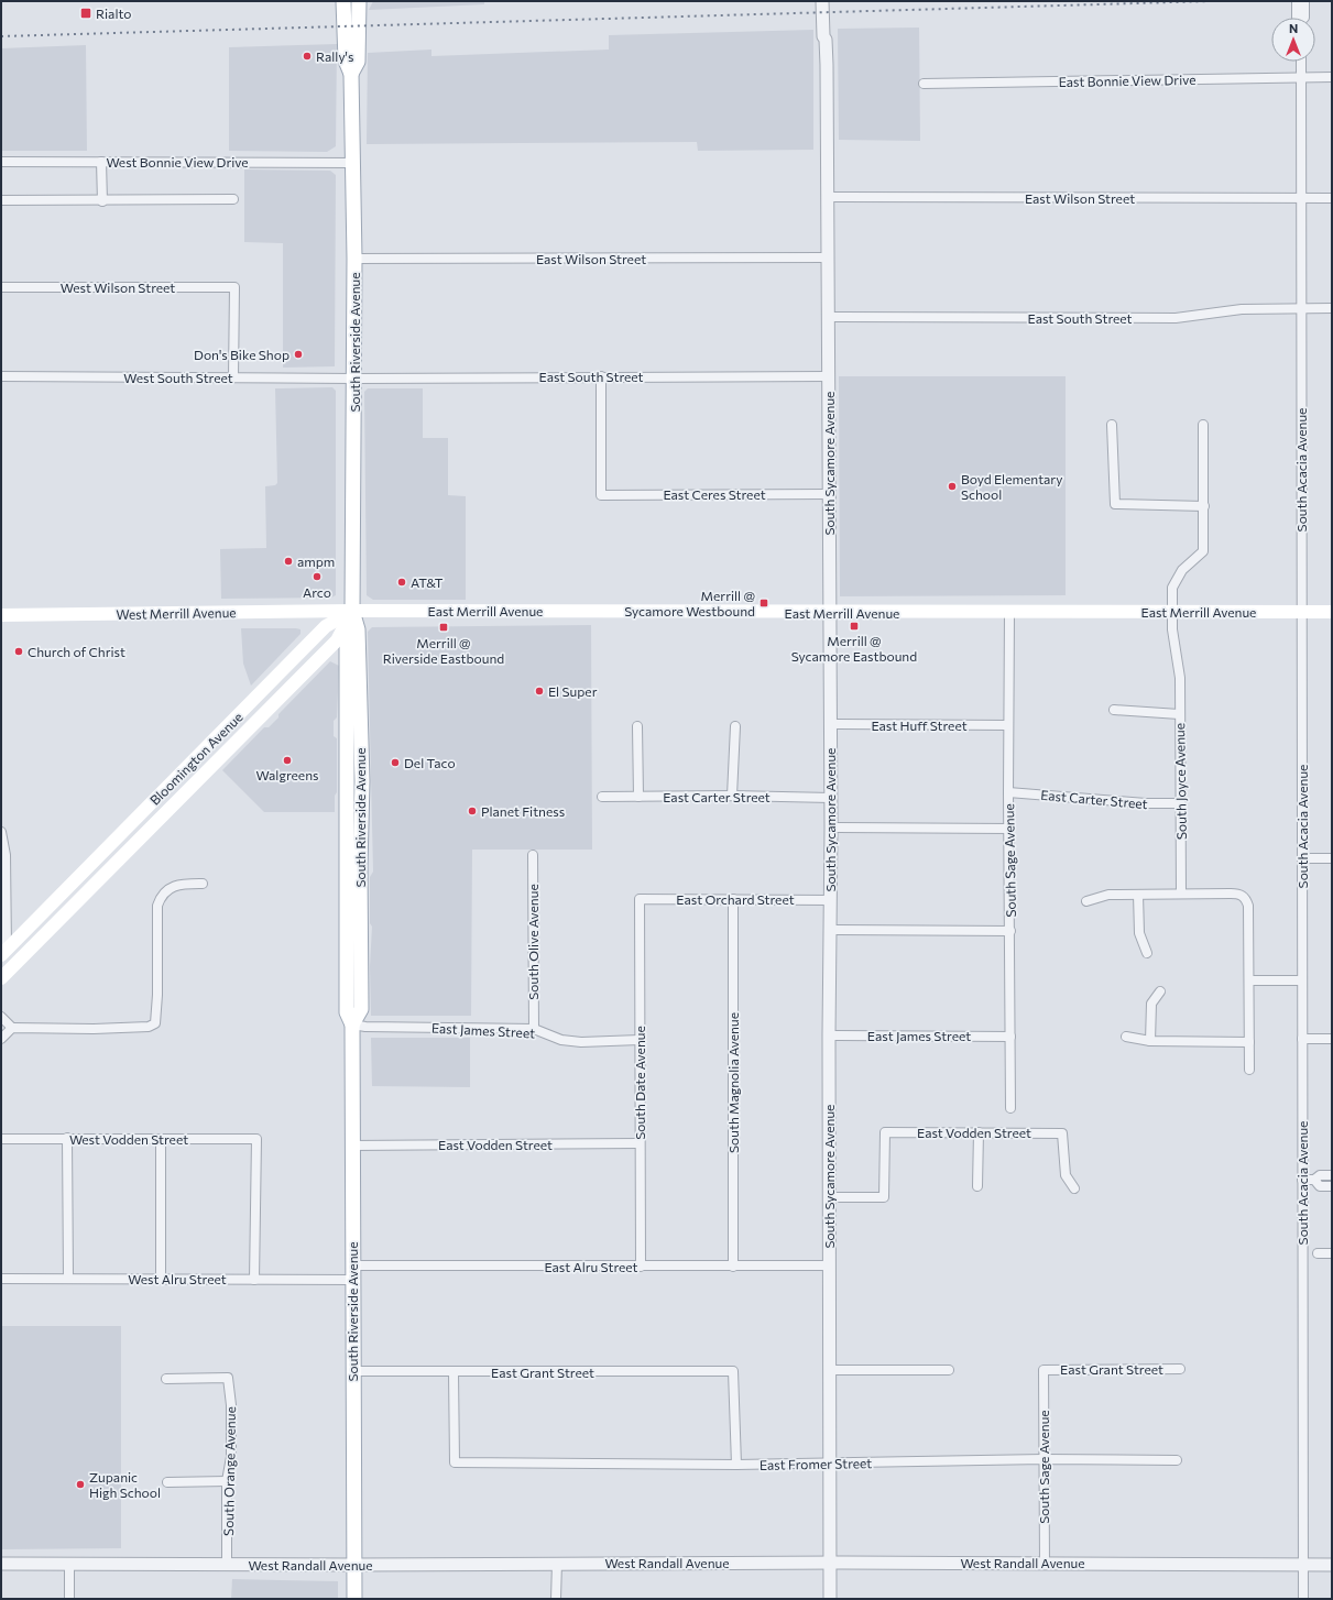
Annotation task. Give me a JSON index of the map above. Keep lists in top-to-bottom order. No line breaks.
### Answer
{"streets":{"main road":["South Riverside Avenue","East Merrill Avenue","West Merrill Avenue","Bloomington Avenue"],"street":["East Bonnie View Drive","West Bonnie View Drive","East Wilson Street","West Wilson Street","East South Street","West South Street","South Sycamore Avenue","South Acacia Avenue","East Ceres Street","East Huff Street","South Joyce Avenue","East Carter Street","South Sage Avenue","East Orchard Street","South Olive Avenue","East James Street","South Date Avenue","South Magnolia Avenue","East Vodden Street","West Vodden Street","East Alru Street","West Alru Street","East Grant Street","East Fromer Street","South Orange Avenue","West Randall Avenue"]},"crossings":[["East Bonnie View Drive","South Acacia Avenue"],["West Bonnie View Drive","South Riverside Avenue"],["East Wilson Street","South Riverside Avenue"],["East Wilson Street","South Sycamore Avenue"],["East Wilson Street","South Acacia Avenue"],["West Wilson Street","West South Street"],["East South Street","South Riverside Avenue"],["East South Street","West South Street"],["East South Street","South Sycamore Avenue"],["East South Street","South Acacia Avenue"],["East South Street","East Ceres Street"],["South Riverside Avenue","West South Street"],["South Riverside Avenue","East Merrill Avenue"],["South Riverside Avenue","West Merrill Avenue"],["South Riverside Avenue","Bloomington Avenue"],["South Riverside Avenue","East James Street"],["South Riverside Avenue","East Vodden Street"],["South Riverside Avenue","East Alru Street"],["South Riverside Avenue","West Alru Street"],["South Riverside Avenue","East Grant Street"],["South Riverside Avenue","West Randall Avenue"],["South Sycamore Avenue","East Ceres Street"],["South Sycamore Avenue","East Merrill Avenue"],["South Sycamore Avenue","East Huff Street"],["South Sycamore Avenue","East Carter Street"],["South Sycamore Avenue","East Orchard Street"],["South Sycamore Avenue","East James Street"],["South Sycamore Avenue","East Vodden Street"],["South Sycamore Avenue","East Alru Street"],["South Sycamore Avenue","East Fromer Street"],["South Sycamore Avenue","West Randall Avenue"],["South Acacia Avenue","East Merrill Avenue"],["South Acacia Avenue","West Randall Avenue"],["East Merrill Avenue","West Merrill Avenue"],["East Merrill Avenue","Bloomington Avenue"],["East Merrill Avenue","South Joyce Avenue"],["East Merrill Avenue","South Sage Avenue"],["West Merrill Avenue","Bloomington Avenue"],["East Huff Street","South Sage Avenue"],["South Joyce Avenue","East Carter Street"],["East Carter Street","South Sage Avenue"],["South Sage Avenue","East James Street"],["South Sage Avenue","East Grant Street"],["South Sage Avenue","East Fromer Street"],["South Sage Avenue","West Randall Avenue"],["East Orchard Street","South Date Avenue"],["East Orchard Street","South Magnolia Avenue"],["South Olive Avenue","East James Street"],["East James Street","South Date Avenue"],["South Date Avenue","East Vodden Street"],["South Date Avenue","East Alru Street"],["South Magnolia Avenue","East Alru Street"],["West Vodden Street","West Alru Street"],["East Alru Street","West Alru Street"],["East Grant Street","East Fromer Street"],["South Orange Avenue","West Randall Avenue"]],"places":{"transit":["Rialto","Merrill @ Sycamore Westbound","Merrill @ Sycamore Eastbound","Merrill @ Riverside Eastbound"],"other":["Rally's","Don's Bike Shop","Boyd Elementary School","ampm","Arco","AT&T","Church of Christ","El Super","Walgreens","Del Taco","Planet Fitness","Zupanic High School"]},"north":"top"}
